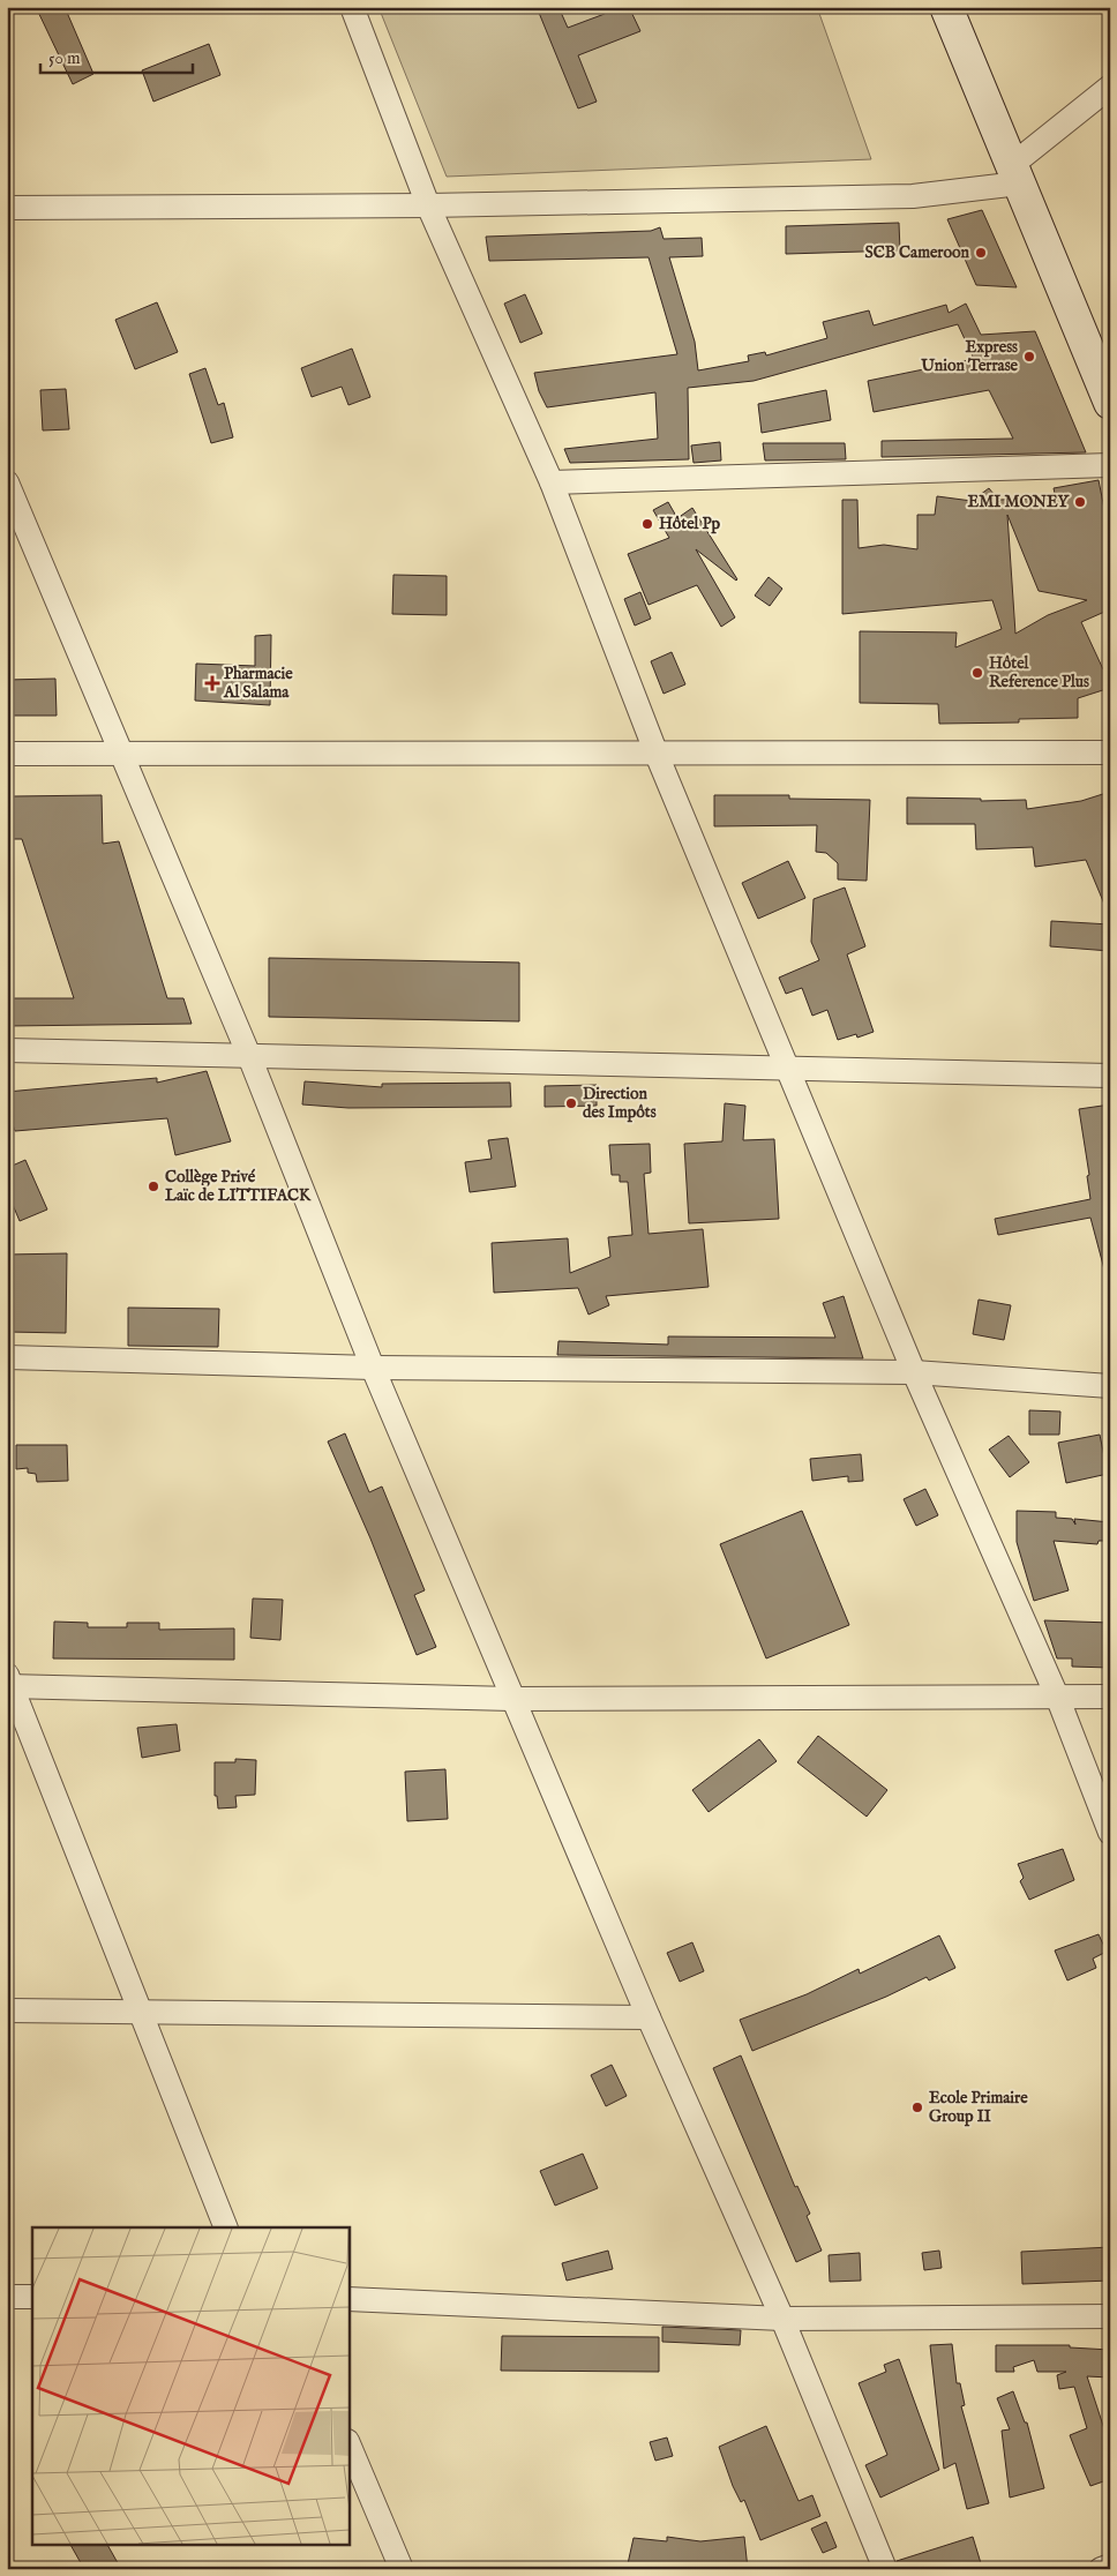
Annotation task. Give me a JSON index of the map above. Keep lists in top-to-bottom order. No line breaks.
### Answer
{"places":{"other":["SCB Cameroon","Express Union Terrase","EMI MONEY","Hôtel Pp","Hôtel Reference Plus","Direction des Impôts","Collège Privé Laïc de LITTIFACK","Ecole Primaire Group II"],"health":["Pharmacie Al Salama"]},"scale_bar":"50 m"}
